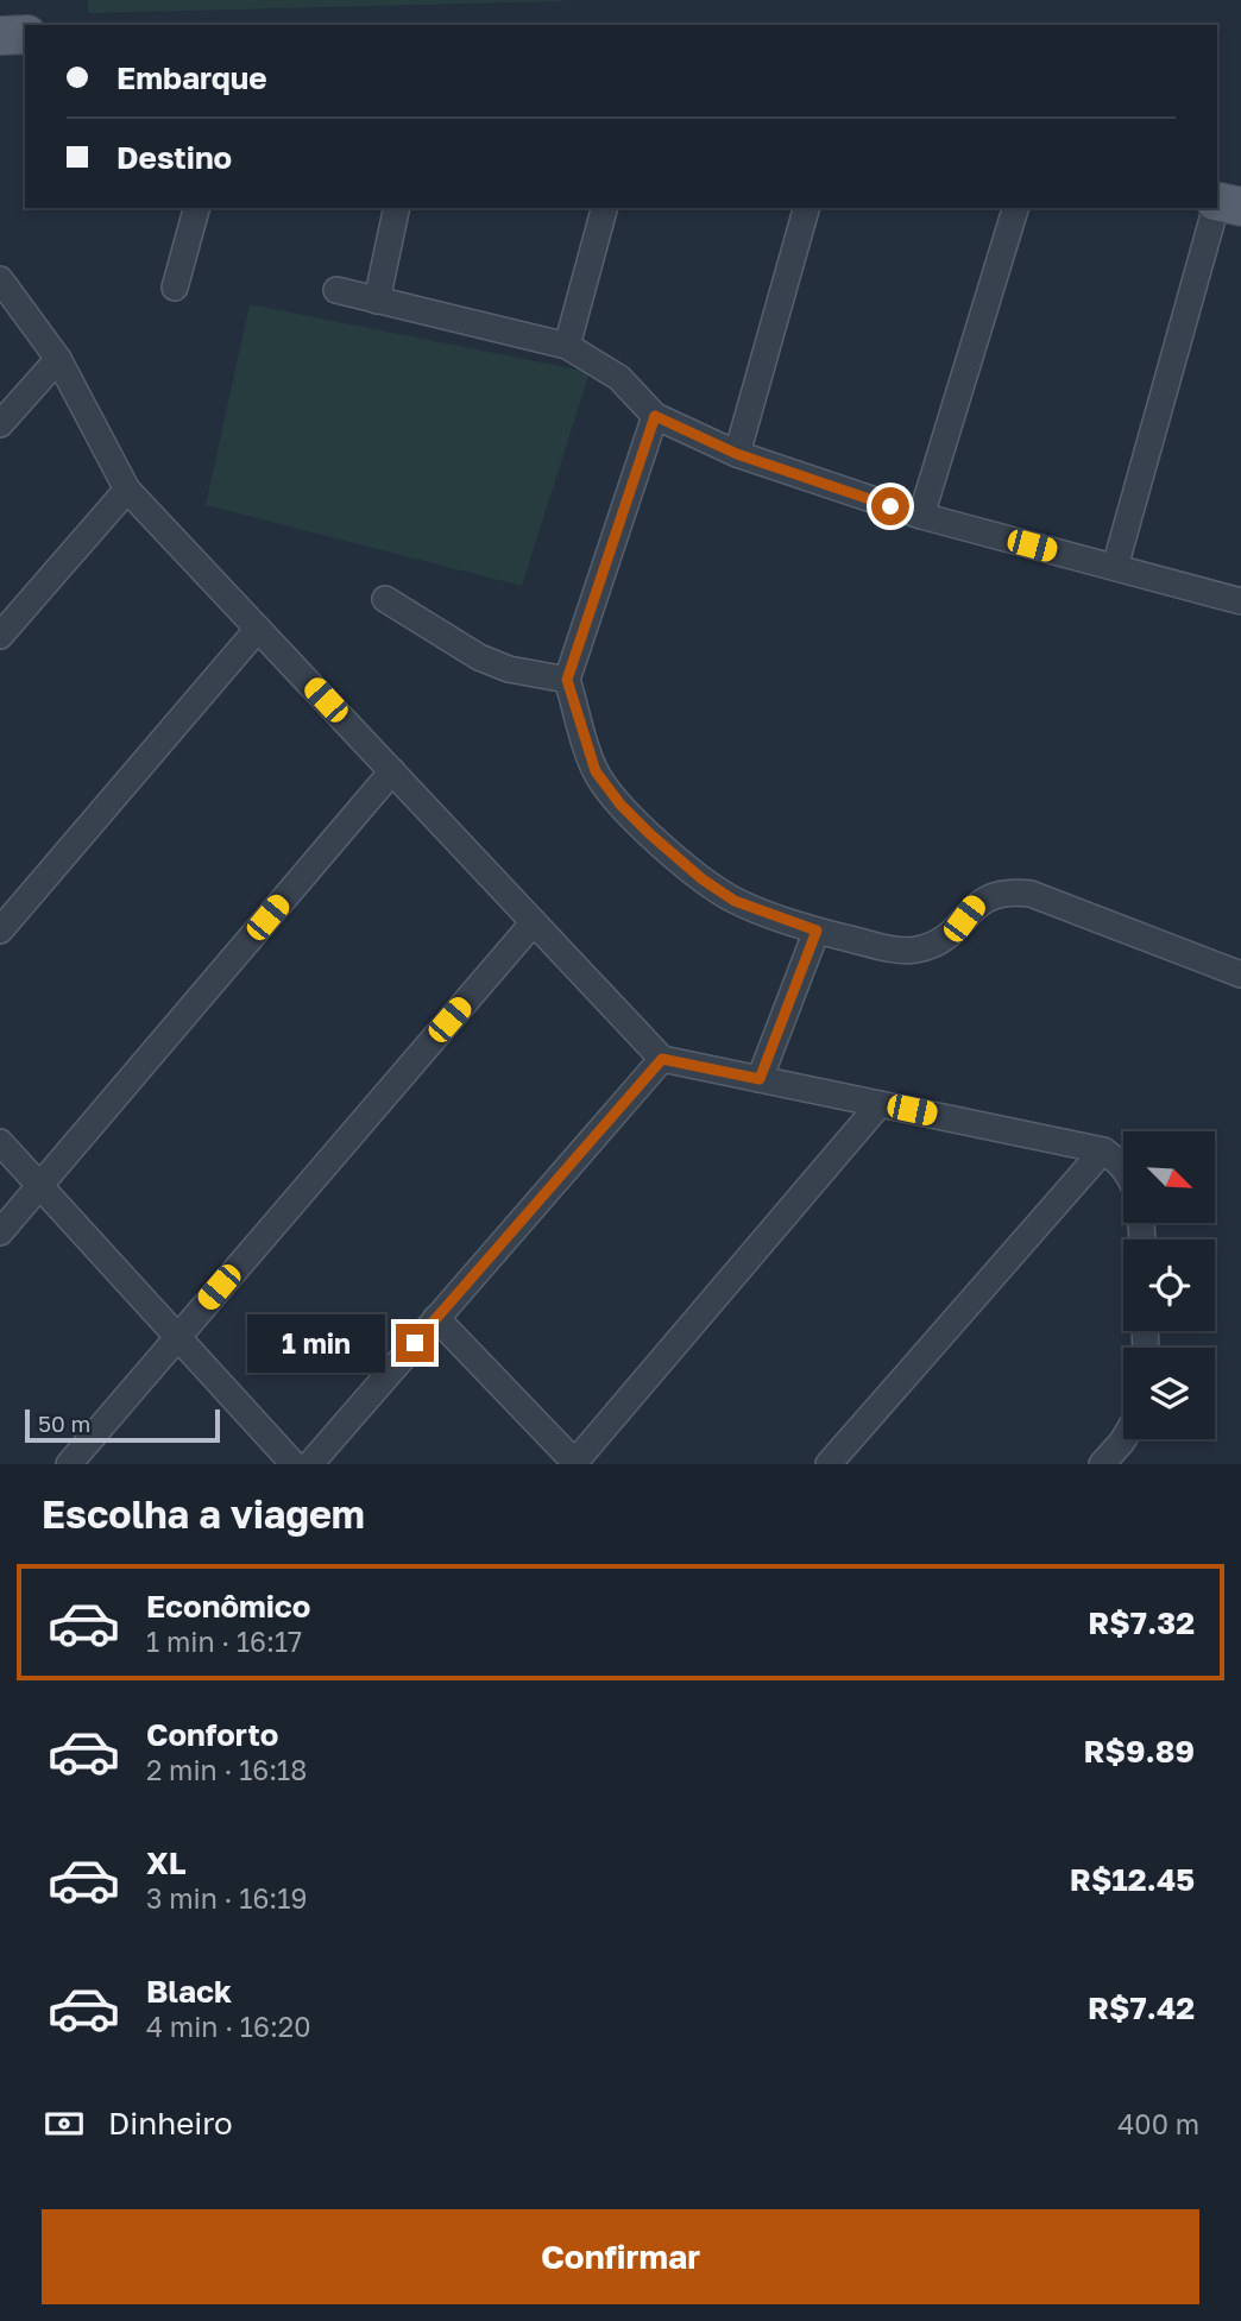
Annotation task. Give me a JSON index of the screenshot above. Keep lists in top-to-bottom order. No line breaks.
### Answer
{"scale_bar":"50 m","north":"bottom right","page":{"banner":["Embarque","Destino"],"bubble":"1 min","scale":"50 m","heading":"Escolha a viagem","list":[{"name":"Econômico","note":"1 min · 16:17","value":"R$7.32"},{"name":"Conforto","note":"2 min · 16:18","value":"R$9.89"},{"name":"XL","note":"3 min · 16:19","value":"R$12.45"},{"name":"Black","note":"4 min · 16:20","value":"R$7.42"}],"pay":["Dinheiro","400 m"],"buttons":"Confirmar"}}
